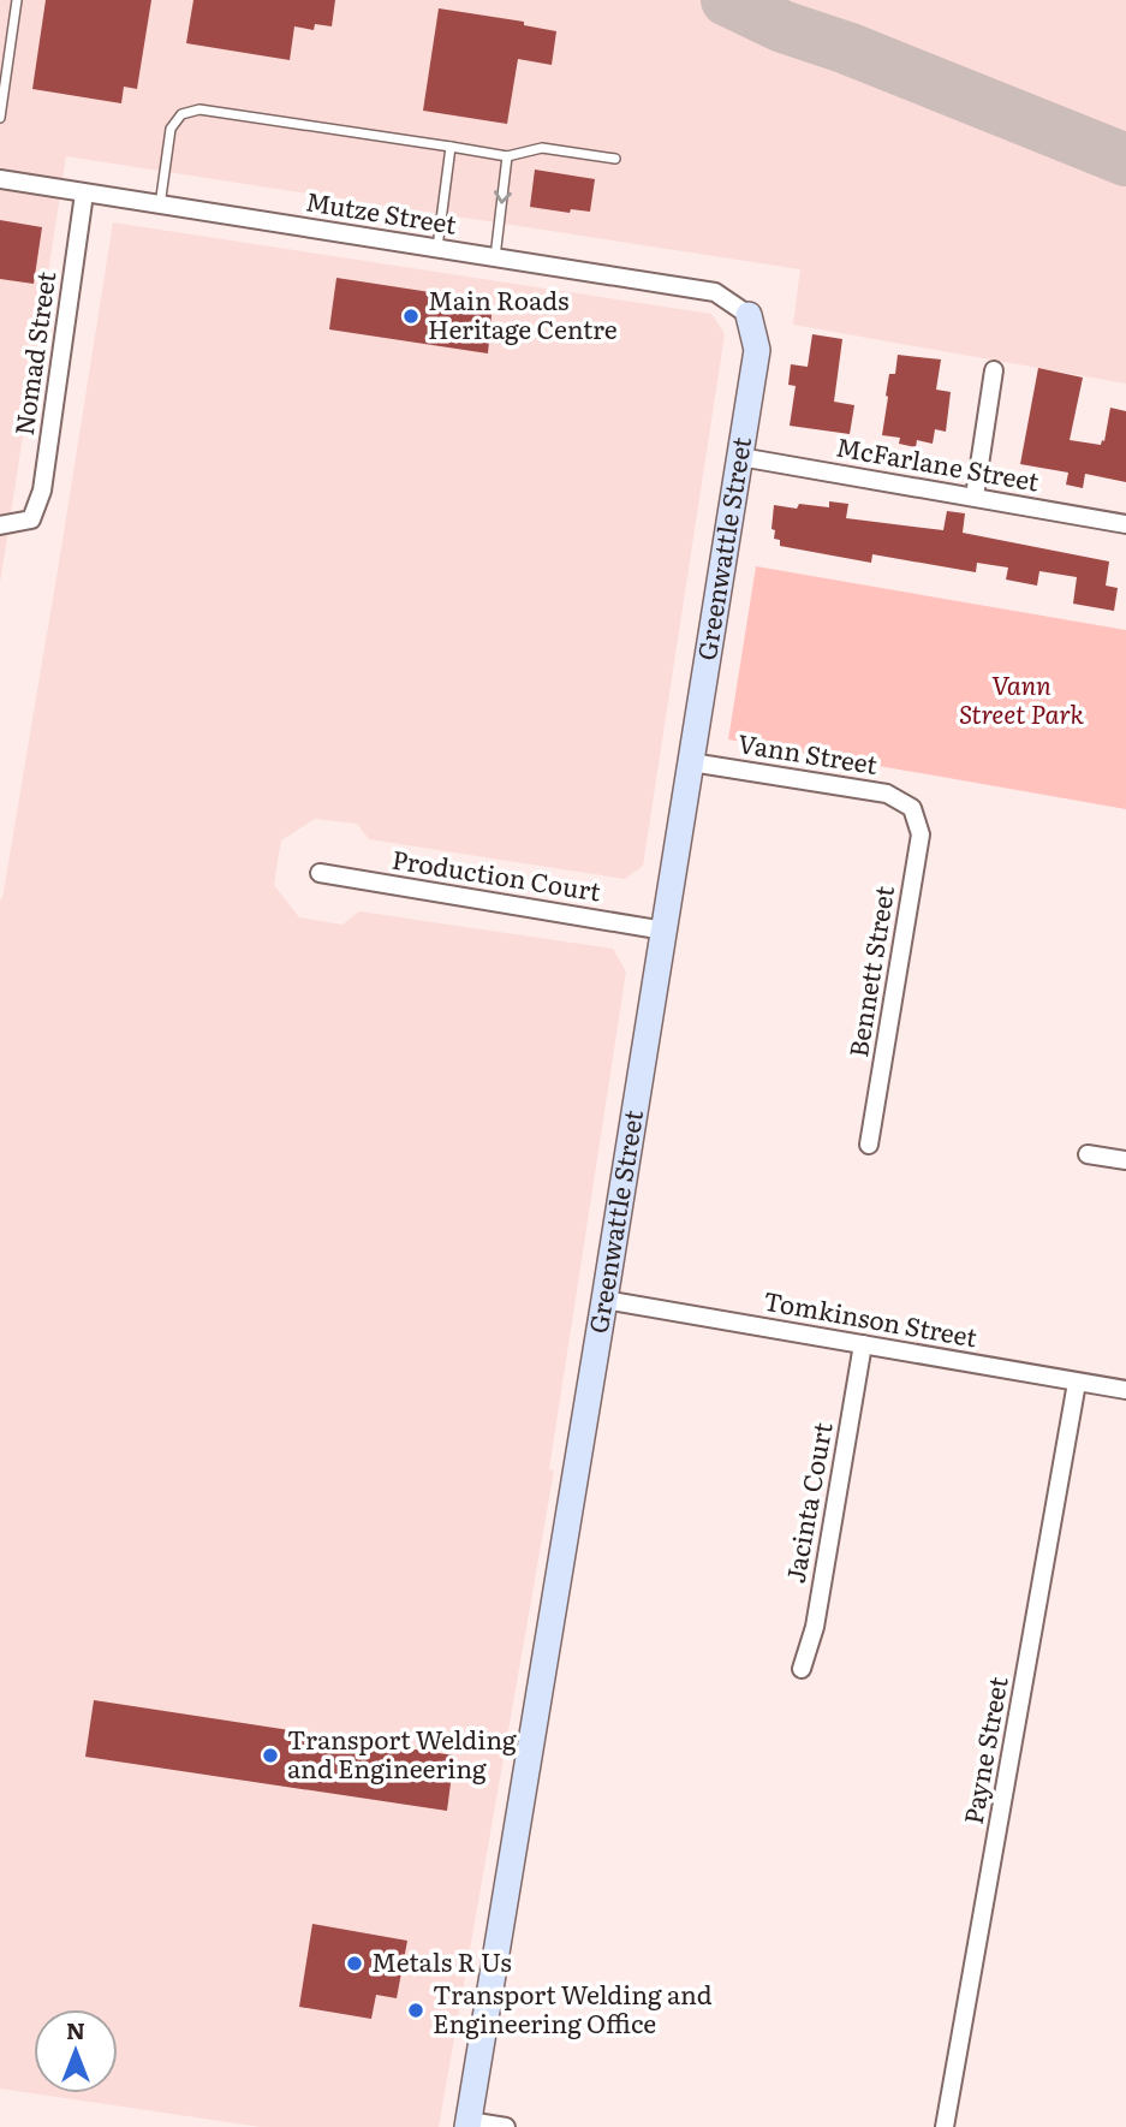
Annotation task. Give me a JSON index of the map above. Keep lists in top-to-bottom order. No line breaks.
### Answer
{"streets":{"street":["Mutze Street","Nomad Street","McFarlane Street","Greenwattle Street","Vann Street","Production Court","Bennett Street","Tomkinson Street","Jacinta Court","Payne Street"]},"crossings":[["Mutze Street","Nomad Street"],["Mutze Street","Greenwattle Street"],["McFarlane Street","Greenwattle Street"],["Greenwattle Street","Vann Street"],["Greenwattle Street","Production Court"],["Greenwattle Street","Tomkinson Street"],["Vann Street","Bennett Street"],["Tomkinson Street","Jacinta Court"],["Tomkinson Street","Payne Street"]],"parks":["Vann Street Park"],"places":["Main Roads Heritage Centre","Transport Welding and Engineering","Metals R Us","Transport Welding and Engineering Office"],"north":"top"}
